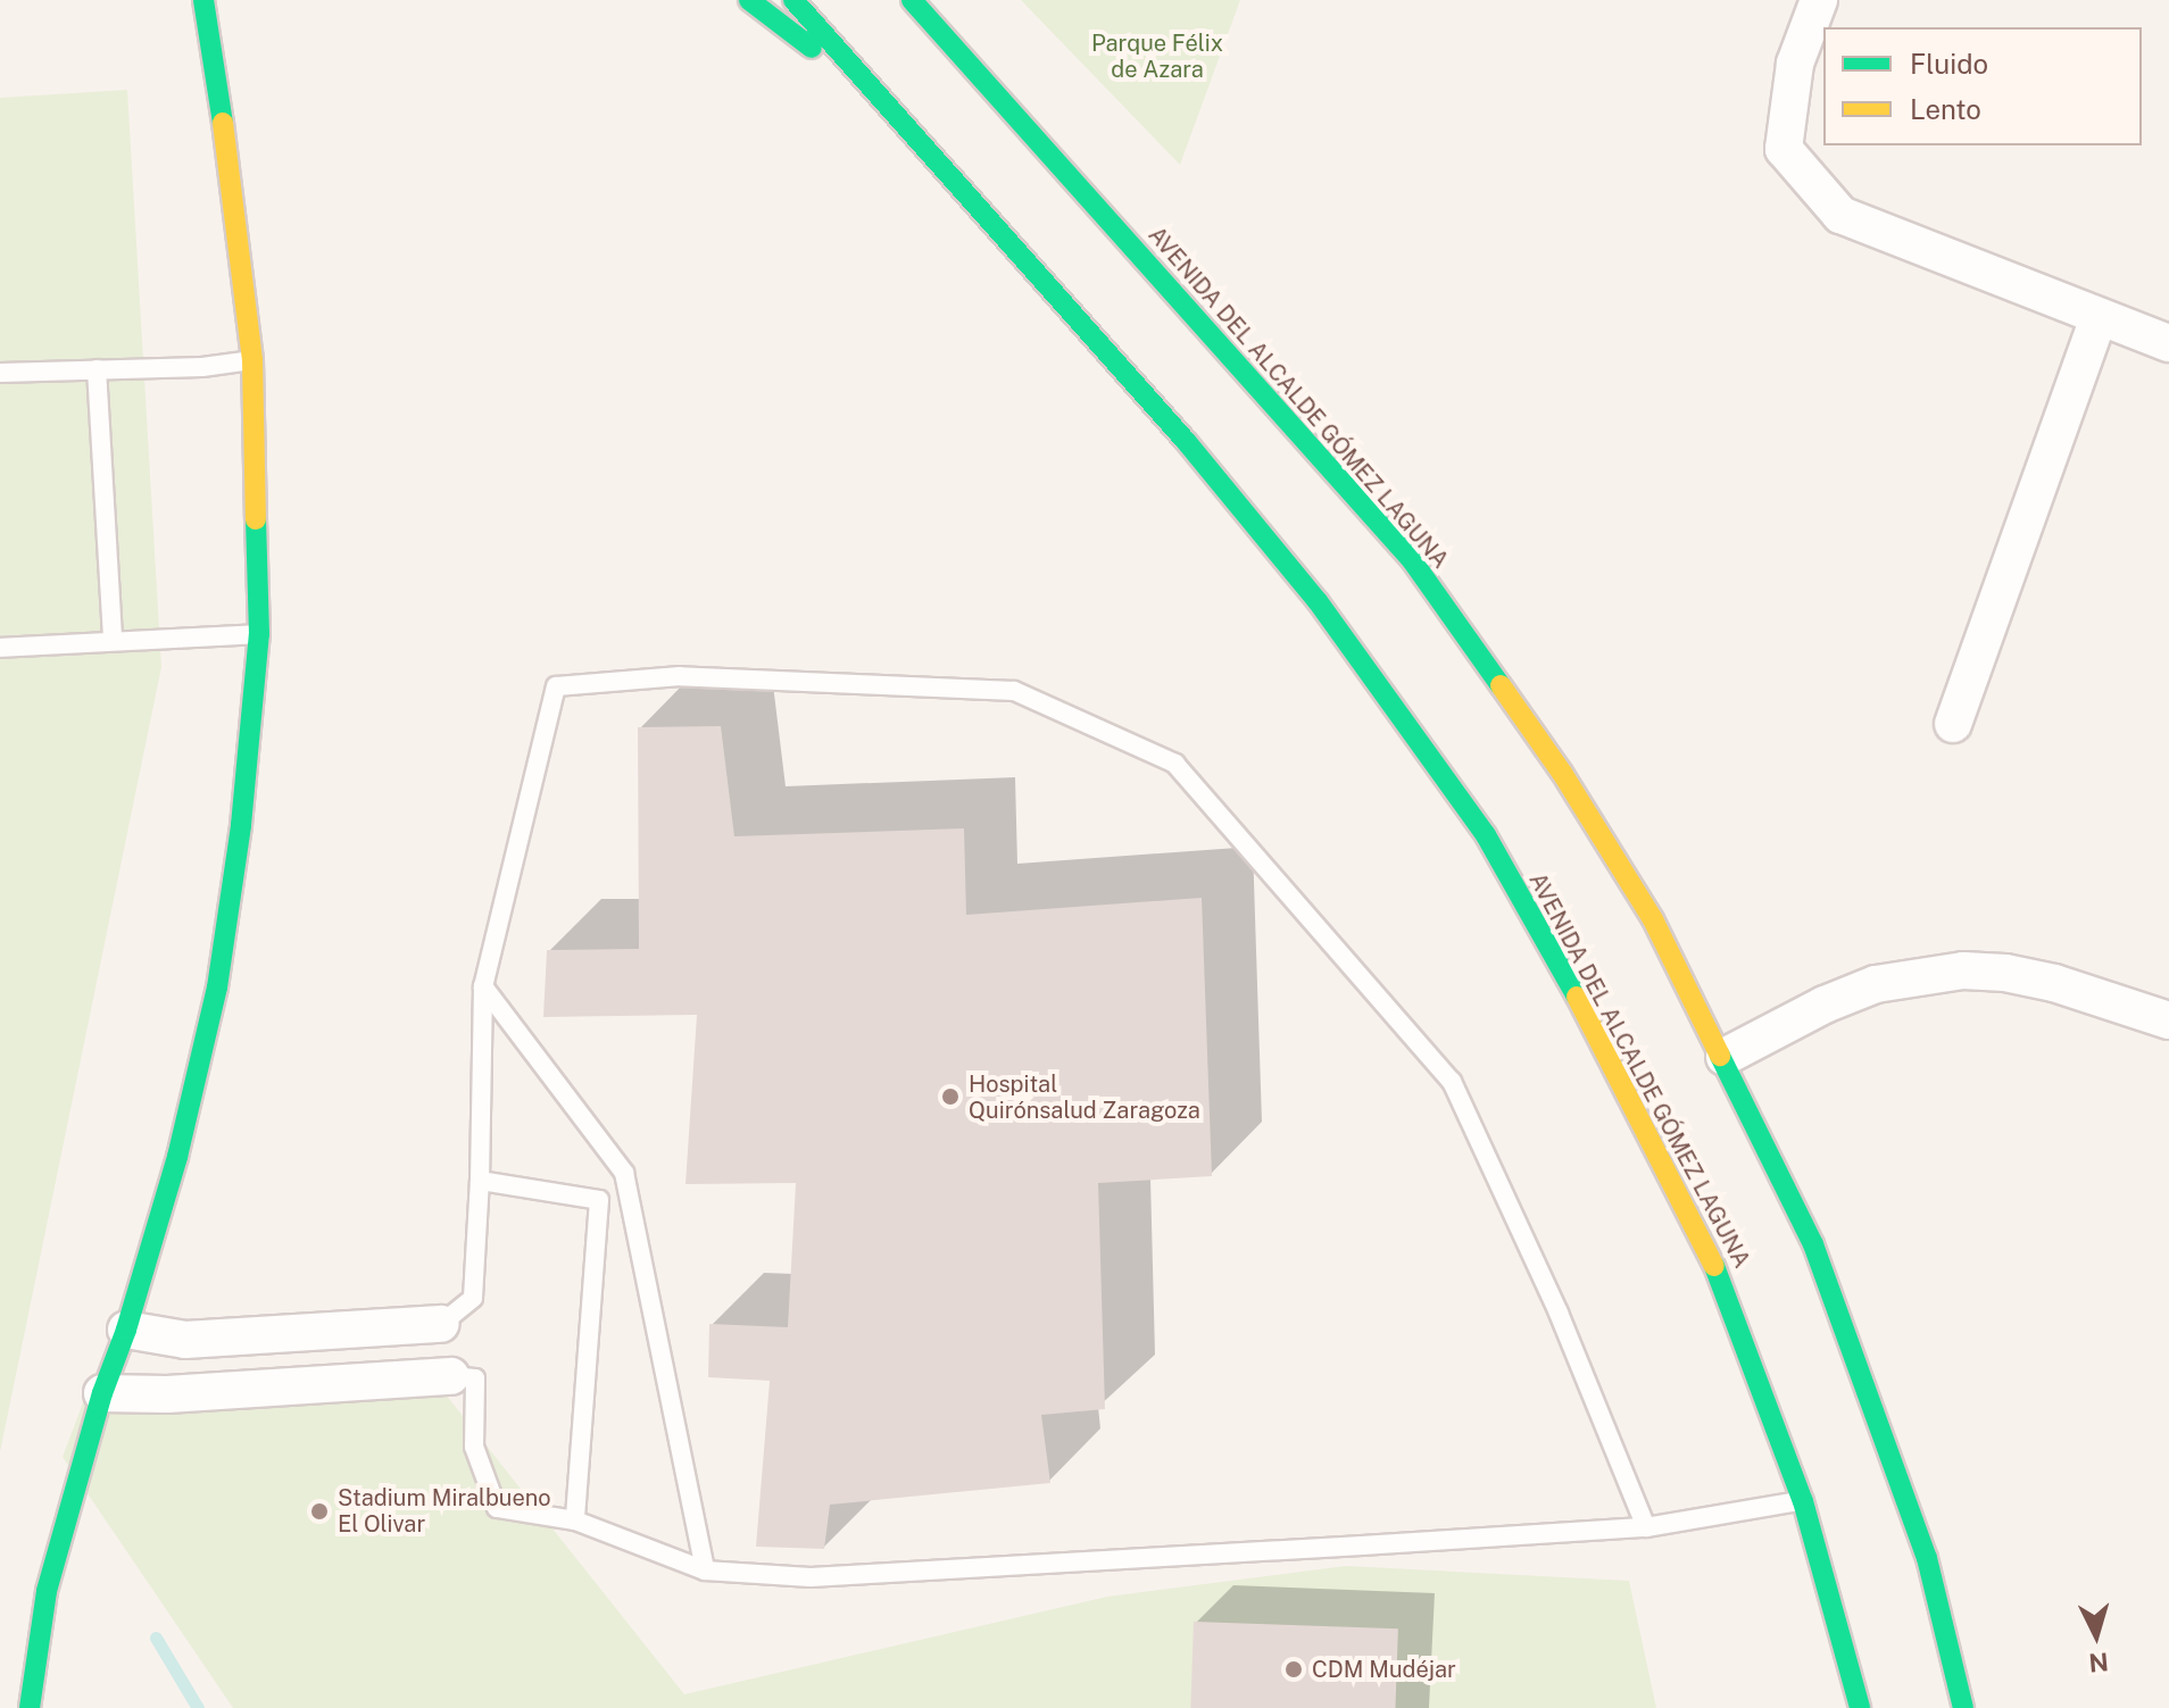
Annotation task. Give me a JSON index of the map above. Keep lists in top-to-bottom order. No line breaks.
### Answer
{"streets":{"main road":["AVENIDA DEL ALCALDE GÓMEZ LAGUNA"]},"parks":["Parque Félix de Azara"],"places":["Hospital Quirónsalud Zaragoza","Stadium Miralbueno El Olivar","CDM Mudéjar"],"legend":["Fluido","Lento"],"north":"bottom"}
